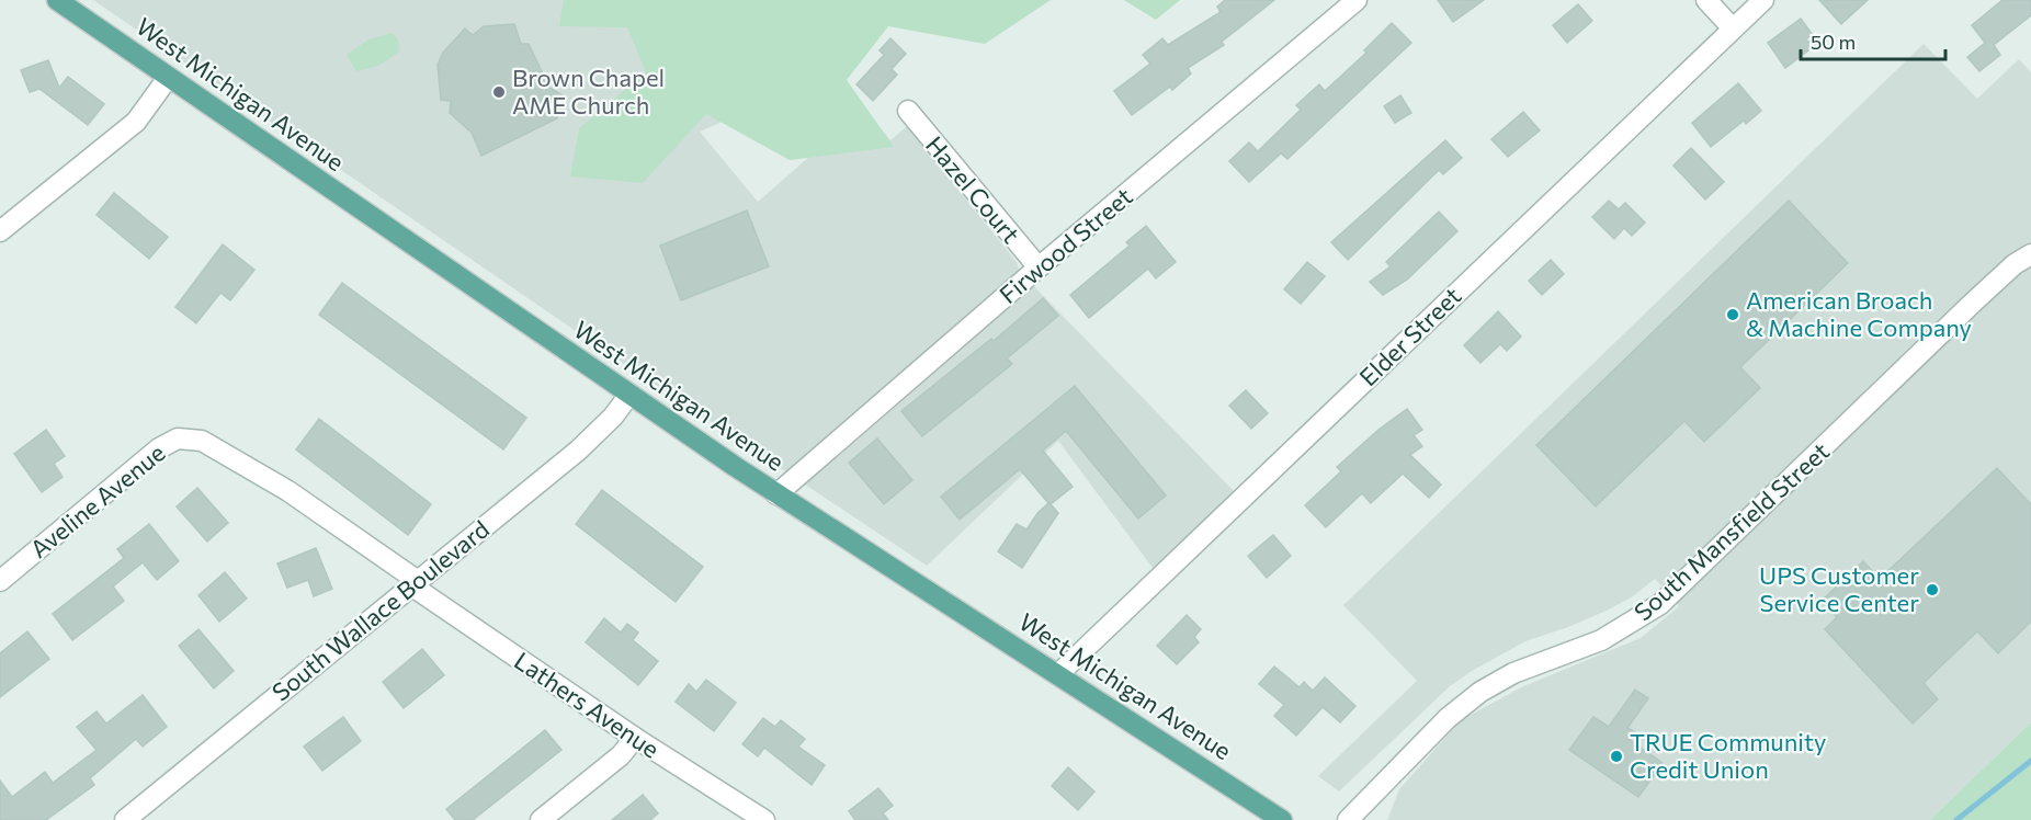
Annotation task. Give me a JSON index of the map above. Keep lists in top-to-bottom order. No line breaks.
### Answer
{"streets":{"main road":["West Michigan Avenue"],"street":["Hazel Court","Firwood Street","Elder Street","Aveline Avenue","South Mansfield Street","South Wallace Boulevard","Lathers Avenue"]},"crossings":[["West Michigan Avenue","Firwood Street"],["West Michigan Avenue","Elder Street"],["West Michigan Avenue","South Wallace Boulevard"],["Hazel Court","Firwood Street"],["Aveline Avenue","Lathers Avenue"],["South Wallace Boulevard","Lathers Avenue"]],"places":["Brown Chapel AME Church","American Broach & Machine Company","UPS Customer Service Center","TRUE Community Credit Union"],"scale_bar":"50 m"}
